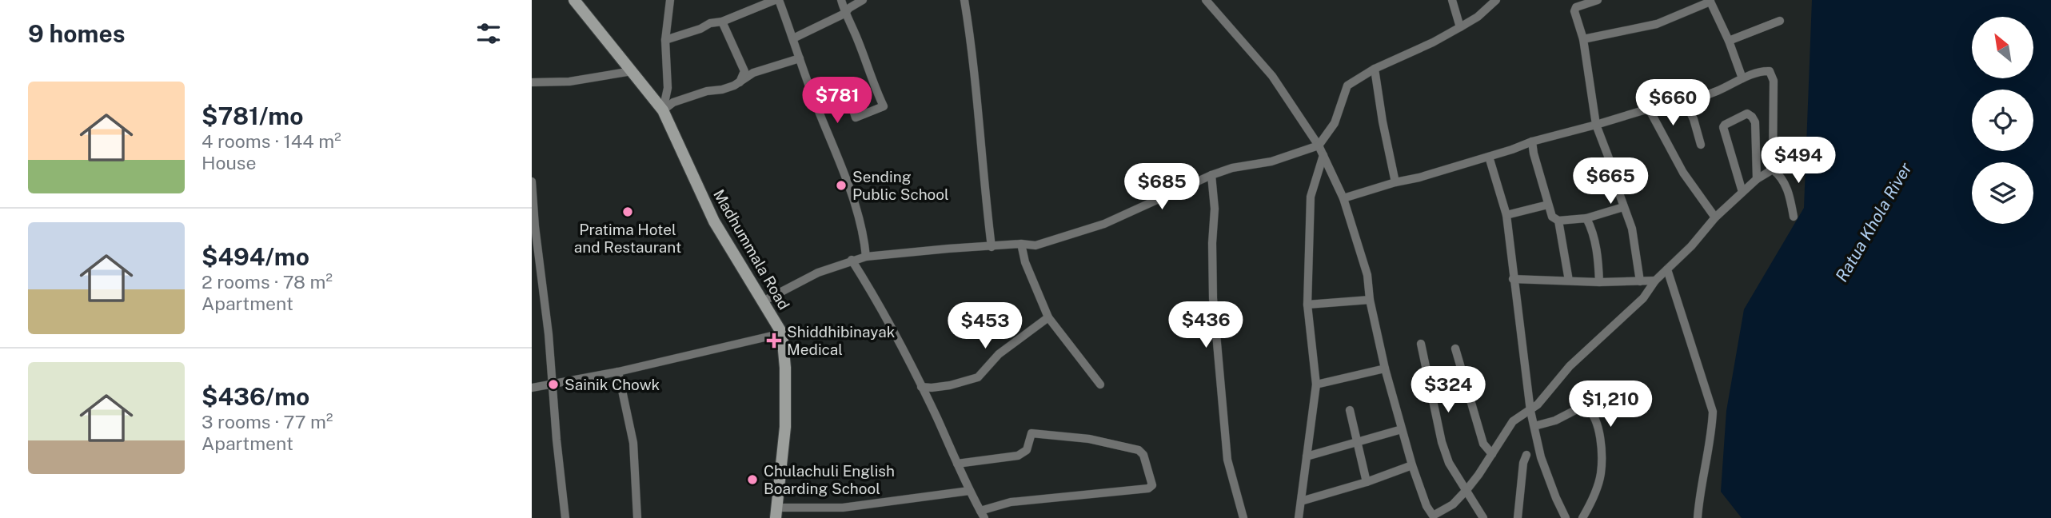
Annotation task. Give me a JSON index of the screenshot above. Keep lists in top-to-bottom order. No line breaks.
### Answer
{"streets":{"street":["Madhummala Road"]},"water":["Ratua Khola River"],"places":{"other":["Sending Public School","Pratima Hotel and Restaurant","Sainik Chowk","Chulachuli English Boarding School"],"health":["Shiddhibinayak Medical"]},"north":"top left","page":{"heading":"9 homes","list":[{"name":"$781/mo","note":"4 rooms · 144 m² · House"},{"name":"$494/mo","note":"2 rooms · 78 m² · Apartment"},{"name":"$436/mo","note":"3 rooms · 77 m² · Apartment"}],"price":["$781","$660","$494","$665","$685","$436","$453","$324","$1,210"]}}
